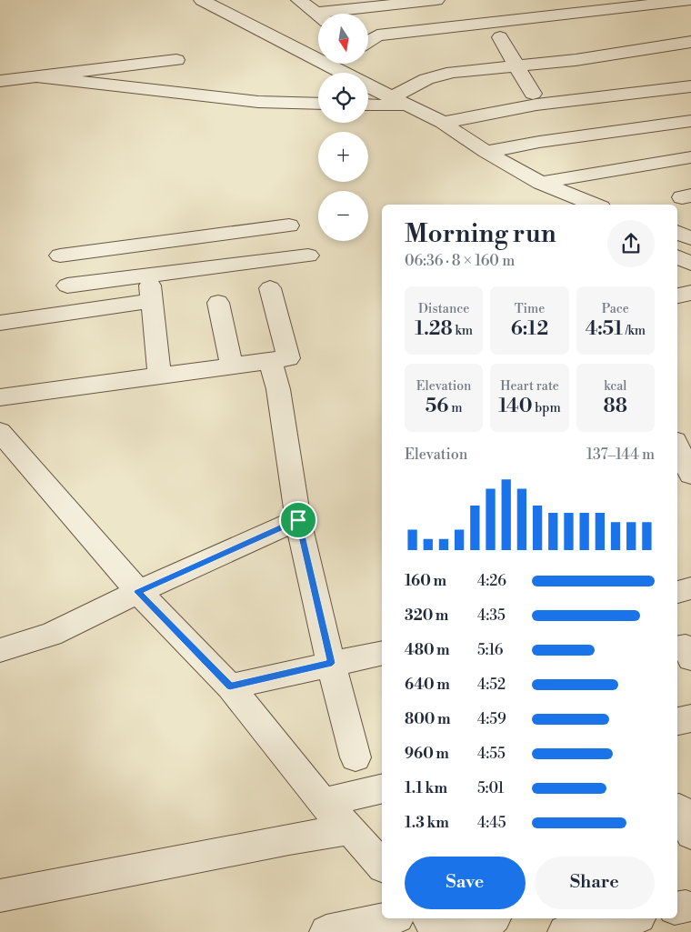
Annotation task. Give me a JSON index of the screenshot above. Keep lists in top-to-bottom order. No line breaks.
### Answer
{"north":"bottom","page":{"map_buttons":["+","−"],"heading":["Morning run","06:36 · 8 × 160 m"],"stats":[["Distance","1.28 km"],["Time","6:12"],["Pace","4:51 /km"],["Elevation","56 m"],["Heart rate","140 bpm"],["kcal","88"]],"chart":["Elevation","137–144 m"],"list":[{"name":"160 m","note":"4:26"},{"name":"320 m","note":"4:35"},{"name":"480 m","note":"5:16"},{"name":"640 m","note":"4:52"},{"name":"800 m","note":"4:59"},{"name":"960 m","note":"4:55"},{"name":"1.1 km","note":"5:01"},{"name":"1.3 km","note":"4:45"}],"buttons":["Save","Share"]}}
